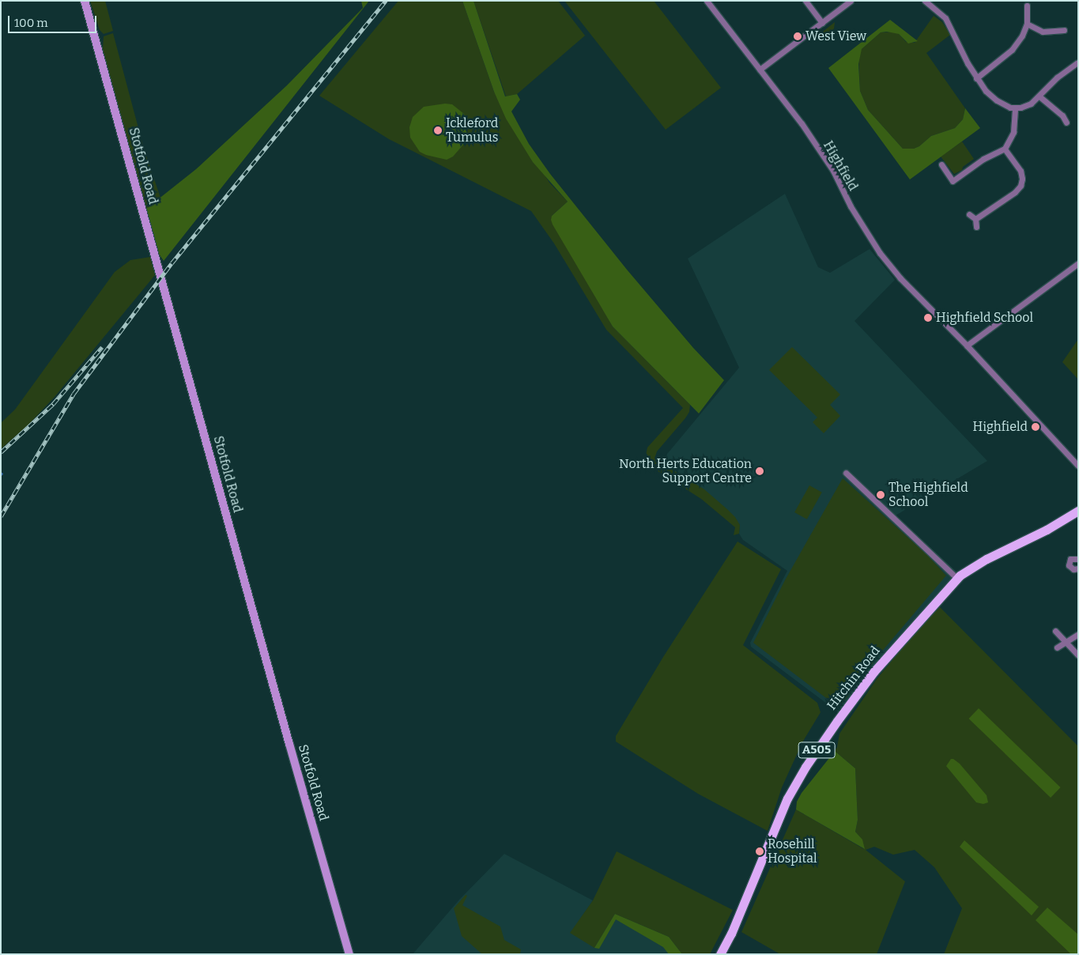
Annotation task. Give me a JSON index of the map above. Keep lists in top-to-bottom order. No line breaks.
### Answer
{"streets":{"main road":["Hitchin Road","A505"],"street":["Stotfold Road","Highfield"]},"places":["West View","Ickleford Tumulus","Highfield School","Highfield","North Herts Education Support Centre","The Highfield School","Rosehill Hospital"],"scale_bar":"100 m"}
